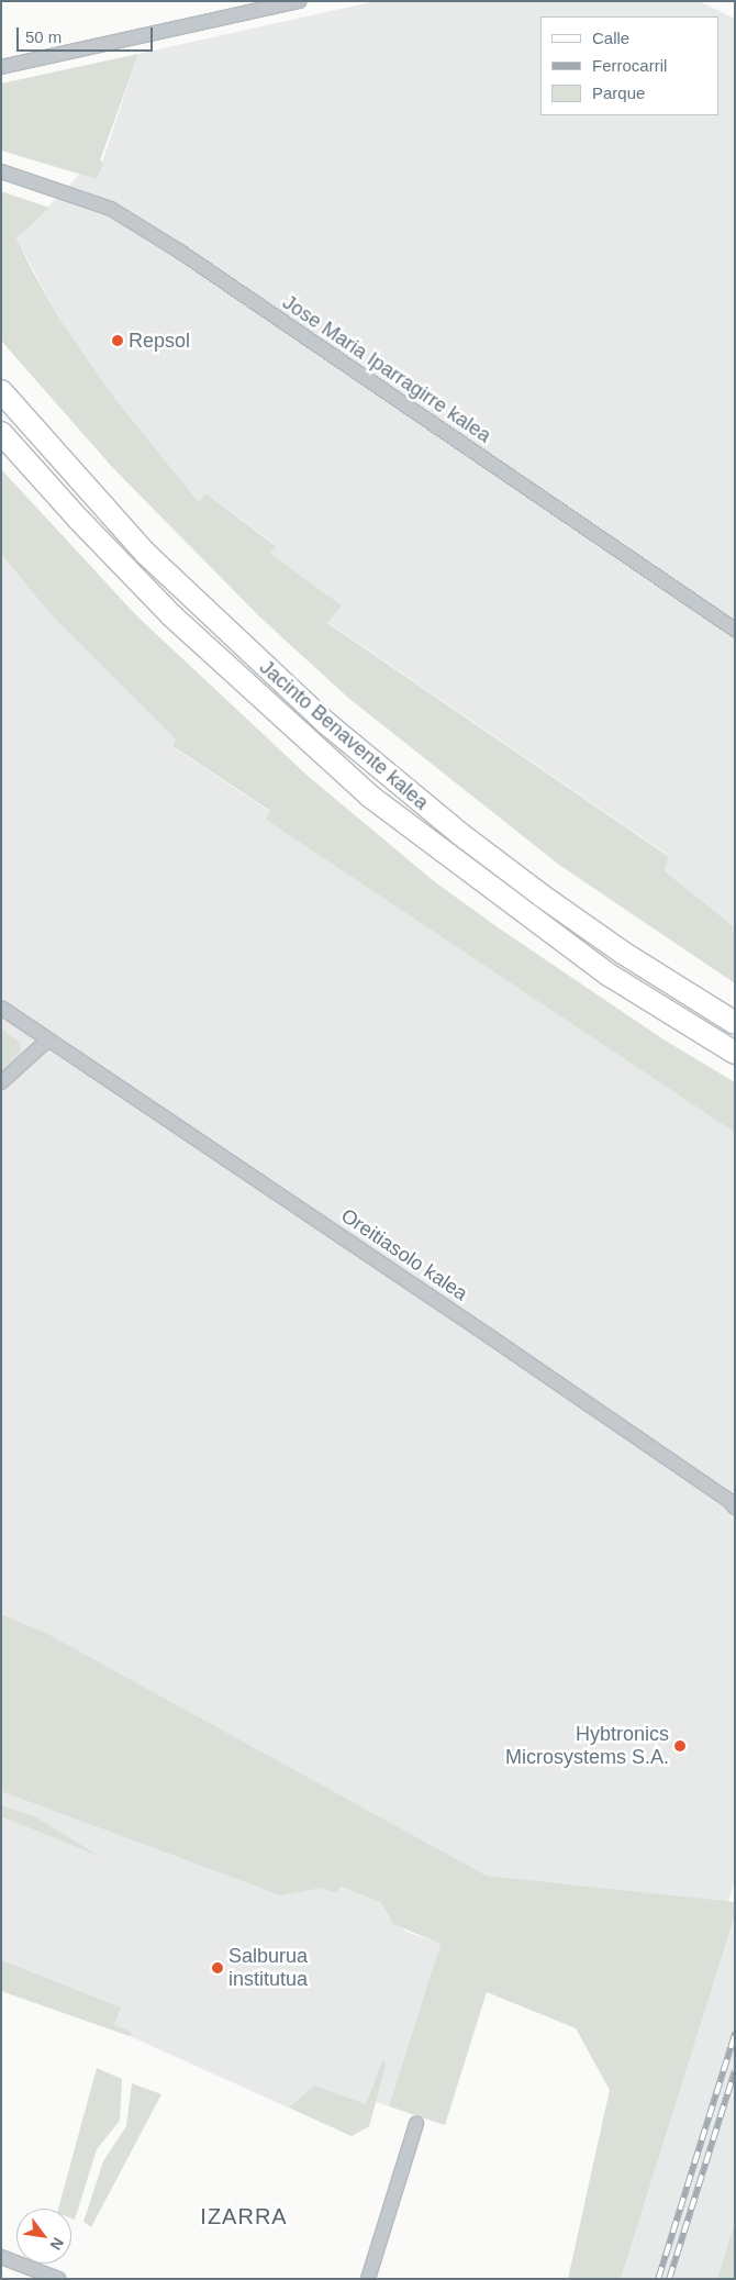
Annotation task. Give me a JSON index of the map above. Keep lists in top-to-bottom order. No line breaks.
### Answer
{"streets":{"main road":["Jacinto Benavente kalea"],"street":["Jose Maria Iparragirre kalea","Oreitiasolo kalea"]},"districts":["IZARRA"],"places":["Repsol","Hybtronics Microsystems S.A.","Salburua institutua"],"legend":["Calle","Ferrocarril","Parque"],"scale_bar":"50 m","north":"bottom right"}
